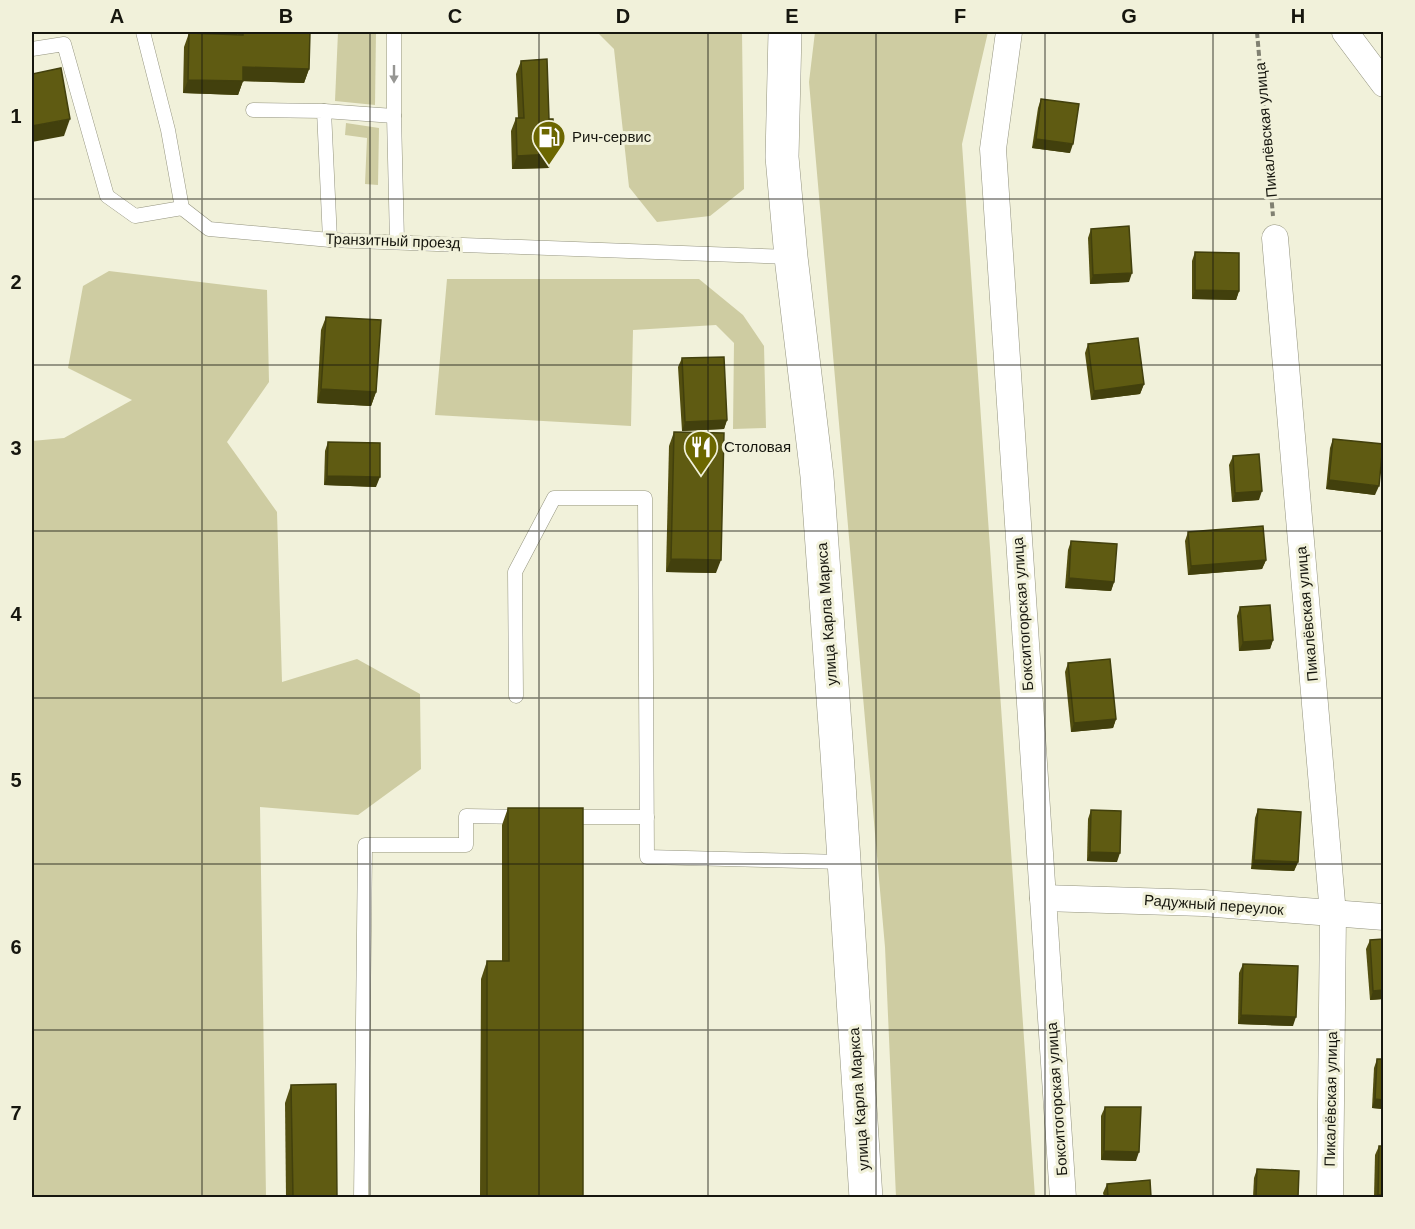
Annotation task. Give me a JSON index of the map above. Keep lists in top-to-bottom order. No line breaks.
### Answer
{"streets":{"main road":["улица Карла Маркса"],"street":["Пикалёвская улица","Бокситогорская улица","Радужный переулок"],"lane":["Транзитный проезд"]},"crossings":[["Пикалёвская улица","Радужный переулок"],["Транзитный проезд","улица Карла Маркса"],["Бокситогорская улица","Радужный переулок"]],"places":{"fuel station":["Рич-сервис"],"restaurant":["Столовая"]},"grid":{"columns":["A","B","C","D","E","F","G","H"],"rows":["1","2","3","4","5","6","7"]}}
